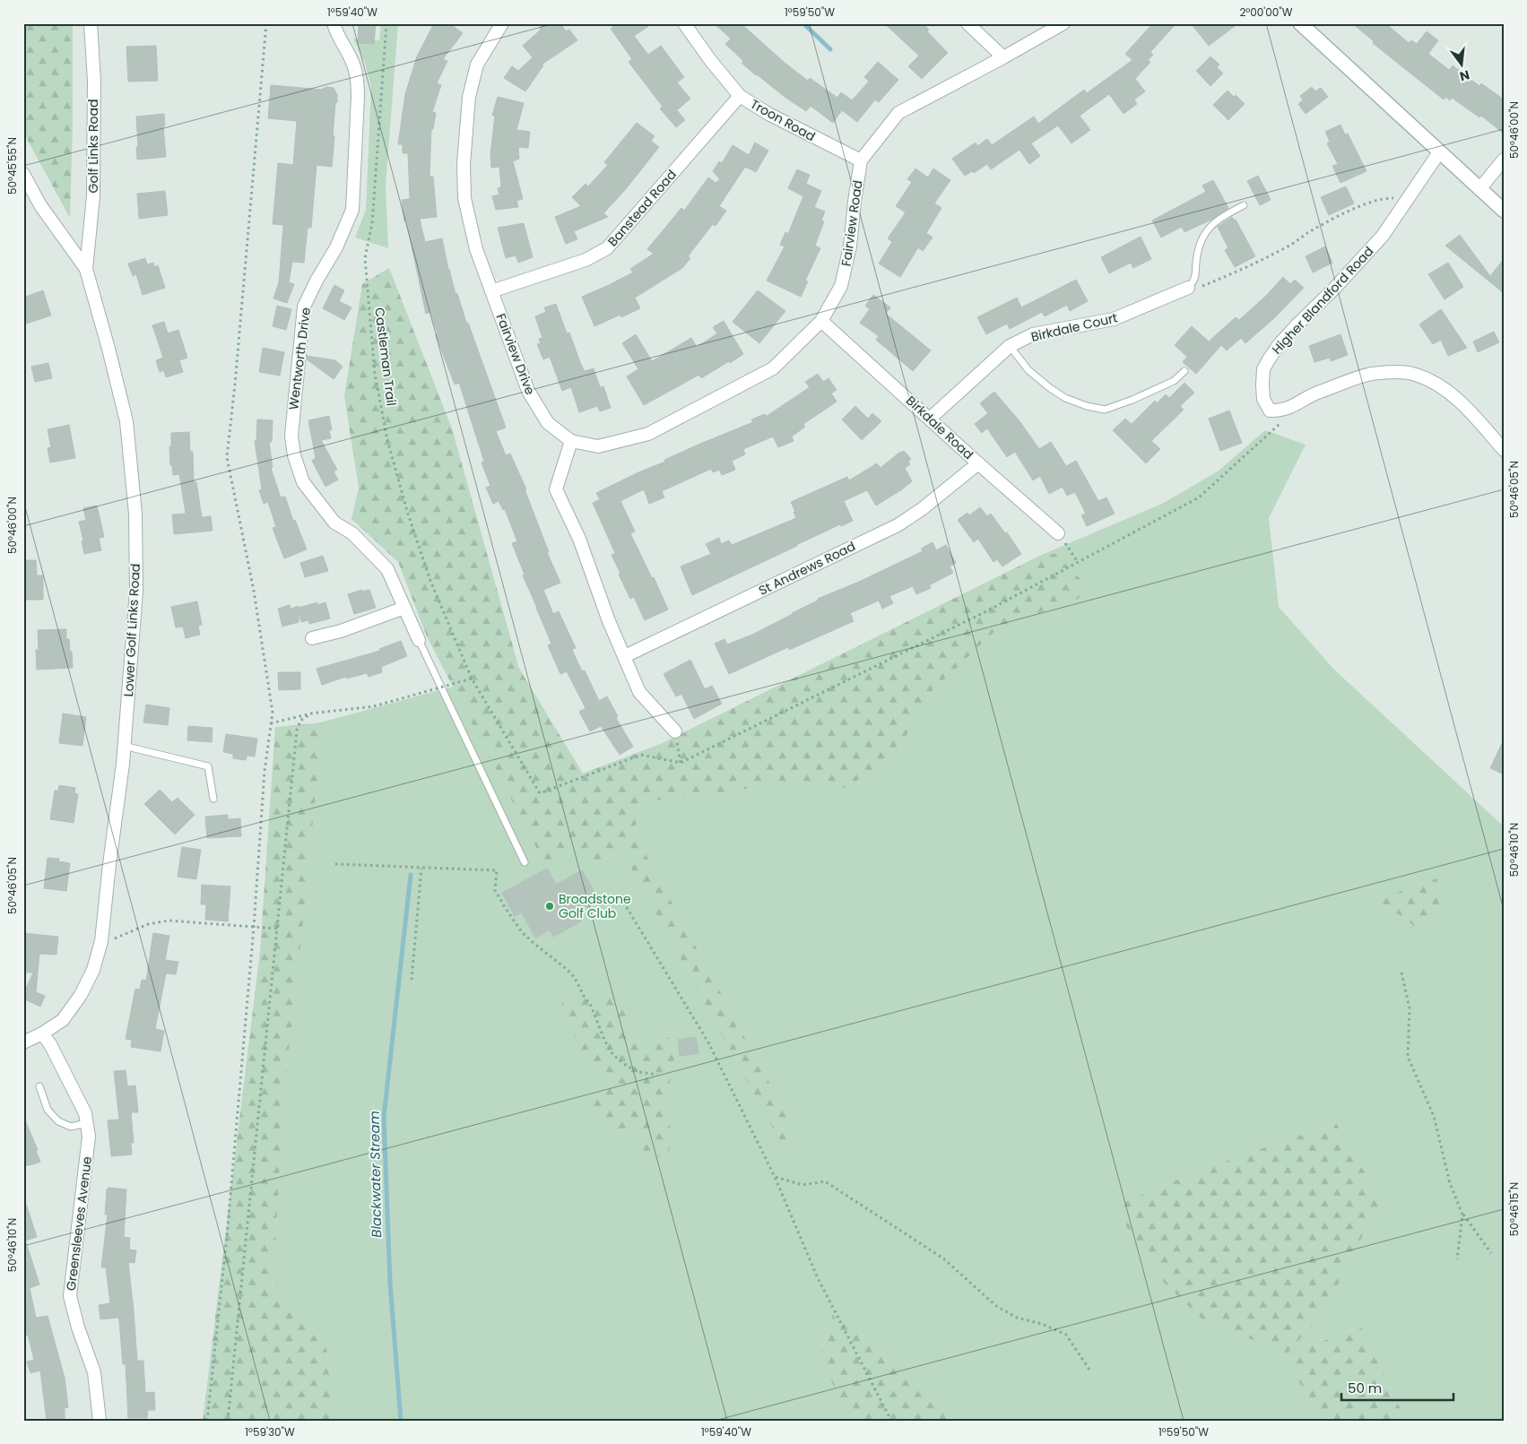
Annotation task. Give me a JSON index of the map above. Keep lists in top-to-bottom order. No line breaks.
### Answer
{"streets":{"street":["Troon Road","Golf Links Road","Banstead Road","Fairview Road","Higher Blandford Road","Birkdale Court","Fairview Drive","Wentworth Drive","Birkdale Road","St Andrews Road","Lower Golf Links Road","Greensleeves Avenue"],"path":["Castleman Trail"]},"crossings":[["Troon Road","Banstead Road"],["Troon Road","Fairview Road"],["Golf Links Road","Lower Golf Links Road"],["Banstead Road","Fairview Drive"],["Fairview Road","Fairview Drive"],["Fairview Road","Birkdale Road"],["Birkdale Court","Birkdale Road"],["Birkdale Road","St Andrews Road"],["Lower Golf Links Road","Greensleeves Avenue"]],"water":["Blackwater Stream"],"places":["Broadstone Golf Club"],"scale_bar":"50 m","north":"bottom","coordinates":["1°59'40\"W","1°59'50\"W","2°00'00\"W","50°46'00\"N","50°45'55\"N","50°46'05\"N","50°46'10\"N","50°46'15\"N","1°59'30\"W"]}
